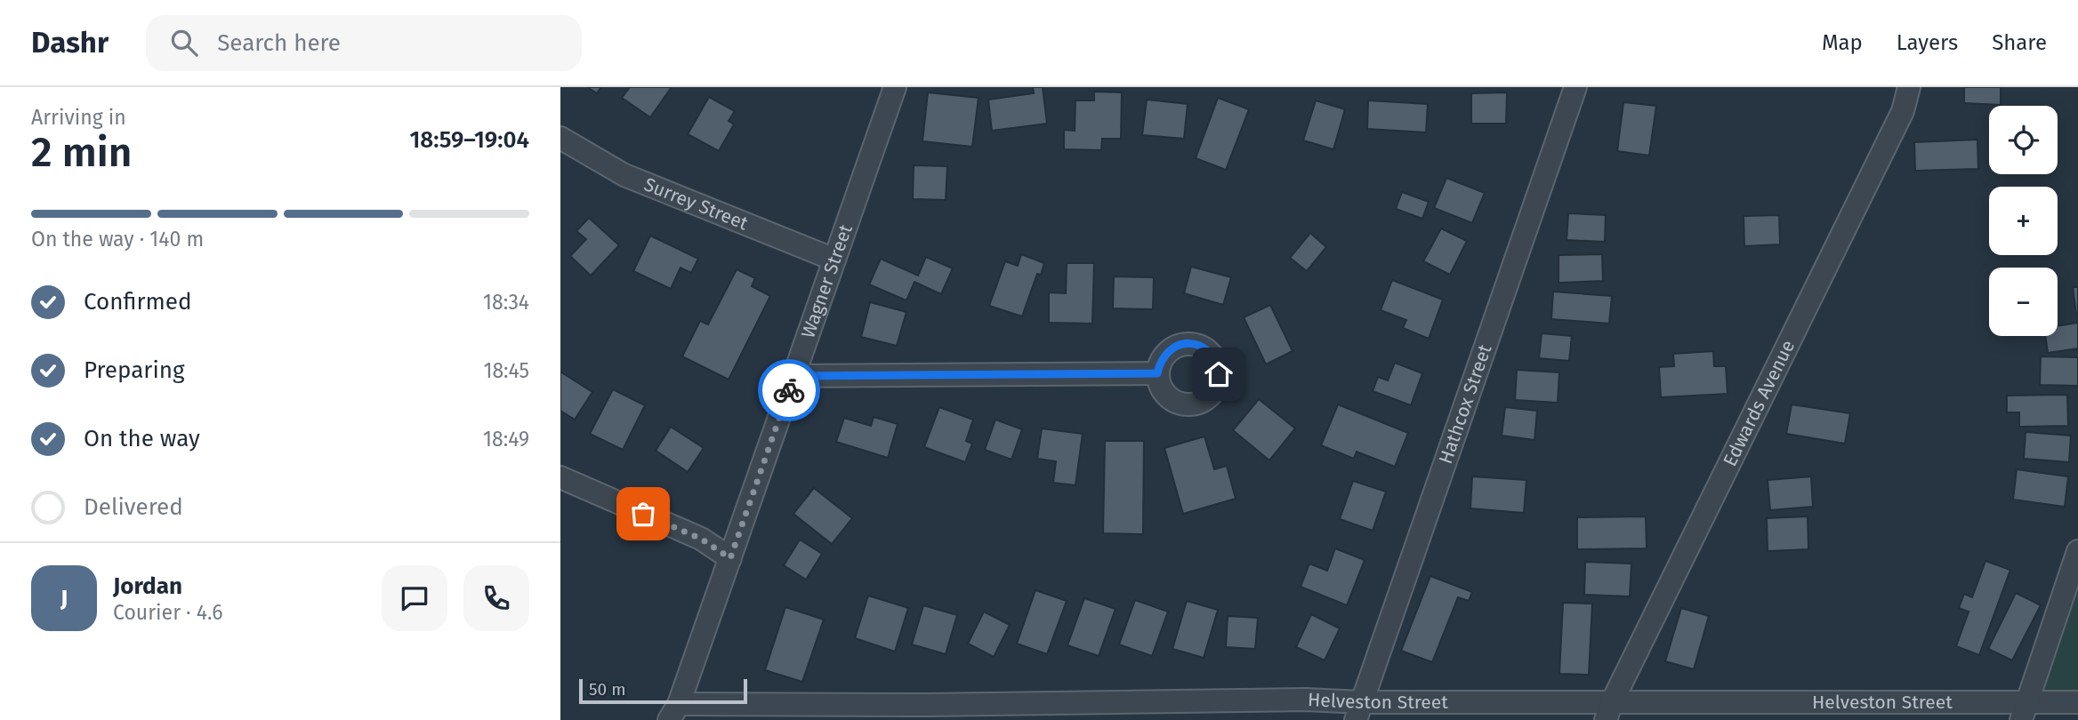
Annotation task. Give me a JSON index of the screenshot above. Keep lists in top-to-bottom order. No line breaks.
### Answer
{"streets":{"street":["Surrey Street","Wagner Street","Hathcox Street","Edwards Avenue","Helveston Street"]},"crossings":[["Surrey Street","Wagner Street"],["Wagner Street","Helveston Street"],["Hathcox Street","Helveston Street"],["Edwards Avenue","Helveston Street"]],"scale_bar":"50 m","page":{"header":"Dashr","search":"Search here","nav":["Map","Layers","Share"],"heading":["2 min","Arriving in","18:59–19:04"],"panel":["Jordan","Courier · 4.6"],"map_buttons":["+","−"],"bar":"On the way · 140 m","list":[["Confirmed","18:34"],["Preparing","18:45"],["On the way","18:49"],"Delivered"],"round":"J","scale":"50 m"}}
